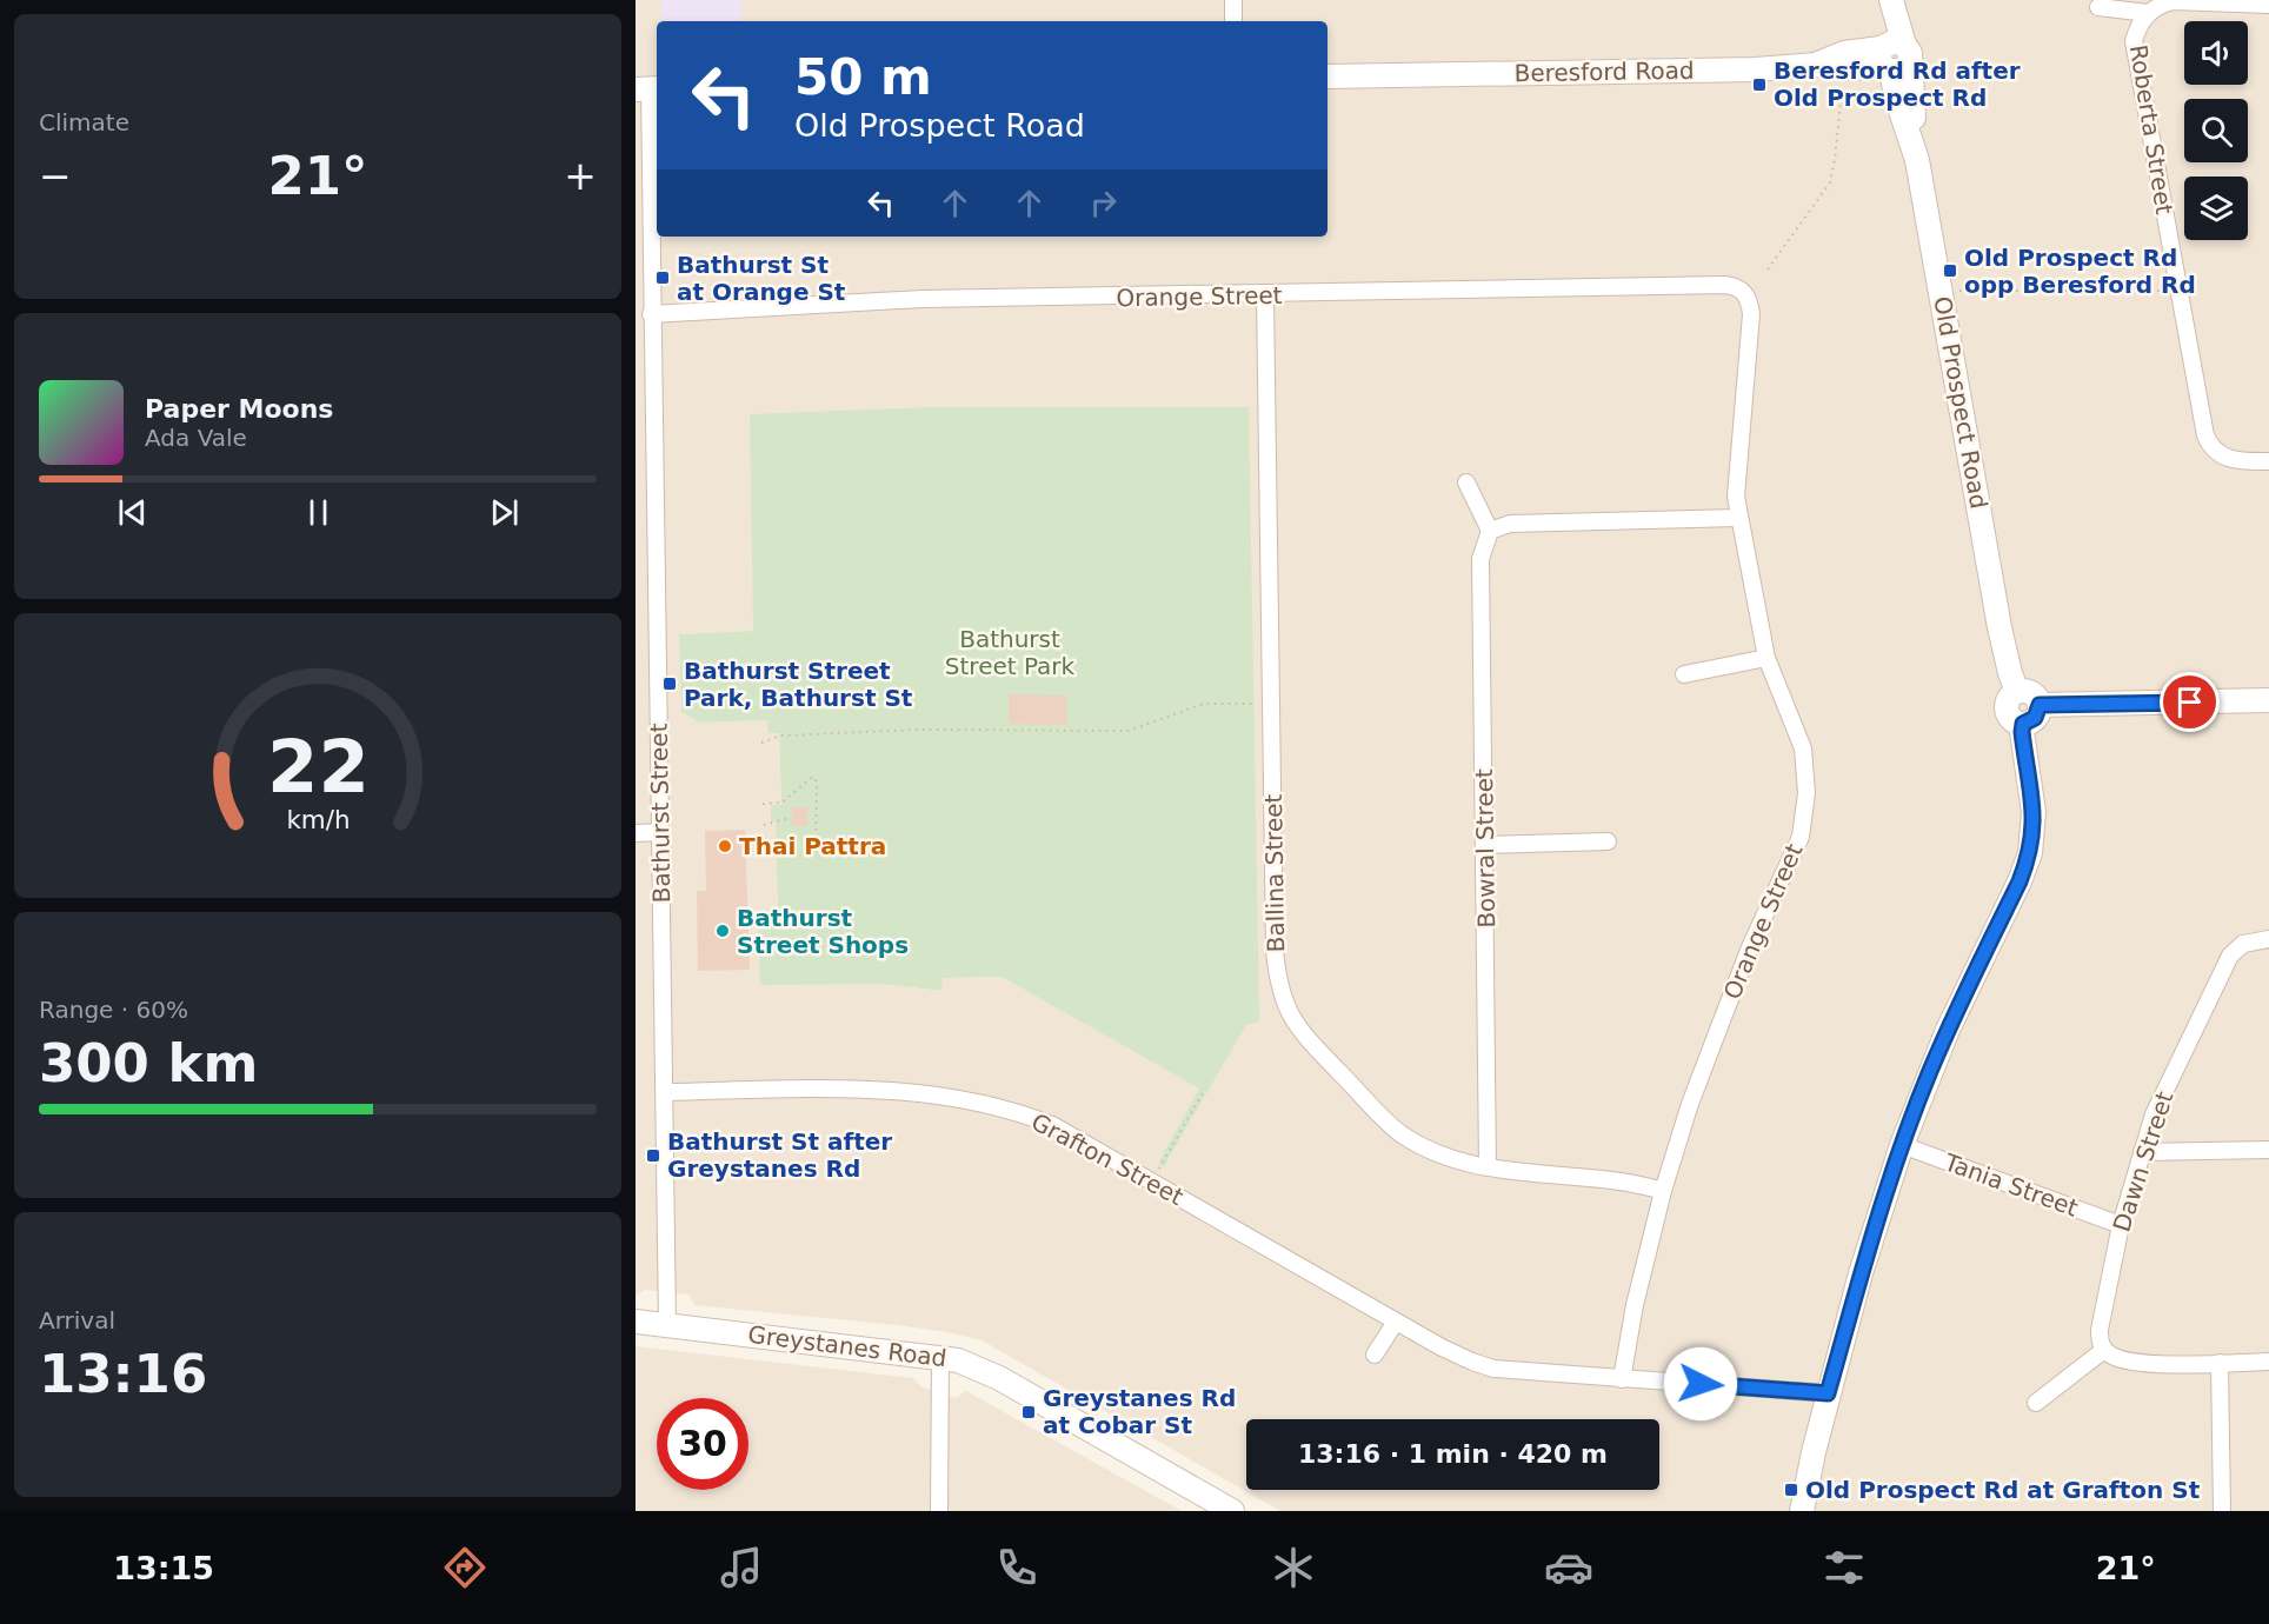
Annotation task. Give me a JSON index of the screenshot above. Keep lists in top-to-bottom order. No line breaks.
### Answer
{"streets":{"main road":["Beresford Road","Old Prospect Road","Greystanes Road"],"street":["Roberta Street","Orange Street","Bathurst Street","Bowral Street","Ballina Street","Grafton Street","Dawn Street","Tania Street"]},"crossings":[["Beresford Road","Old Prospect Road"],["Orange Street","Bathurst Street"],["Orange Street","Ballina Street"],["Orange Street","Grafton Street"],["Bathurst Street","Grafton Street"],["Bathurst Street","Greystanes Road"],["Bowral Street","Ballina Street"],["Dawn Street","Tania Street"]],"parks":["Bathurst Street Park"],"places":{"transit":["Beresford Rd after Old Prospect Rd","Old Prospect Rd opp Beresford Rd","Bathurst St at Orange St","Bathurst Street Park, Bathurst St","Bathurst St after Greystanes Rd","Greystanes Rd at Cobar St","Old Prospect Rd at Grafton St"],"other":["Thai Pattra","Bathurst Street Shops"]},"page":{"tile":["Climate",["Range · 60%","300 km"],["Arrival","13:16"]],"turn":["50 m","Old Prospect Road"],"heat":["−","21°","+"],"song":["Paper Moons","Ada Vale"],"limit":"30","trip":"13:16 · 1 min · 420 m","tabs":["13:15","21°"],"gauge":["22","km/h"]}}
